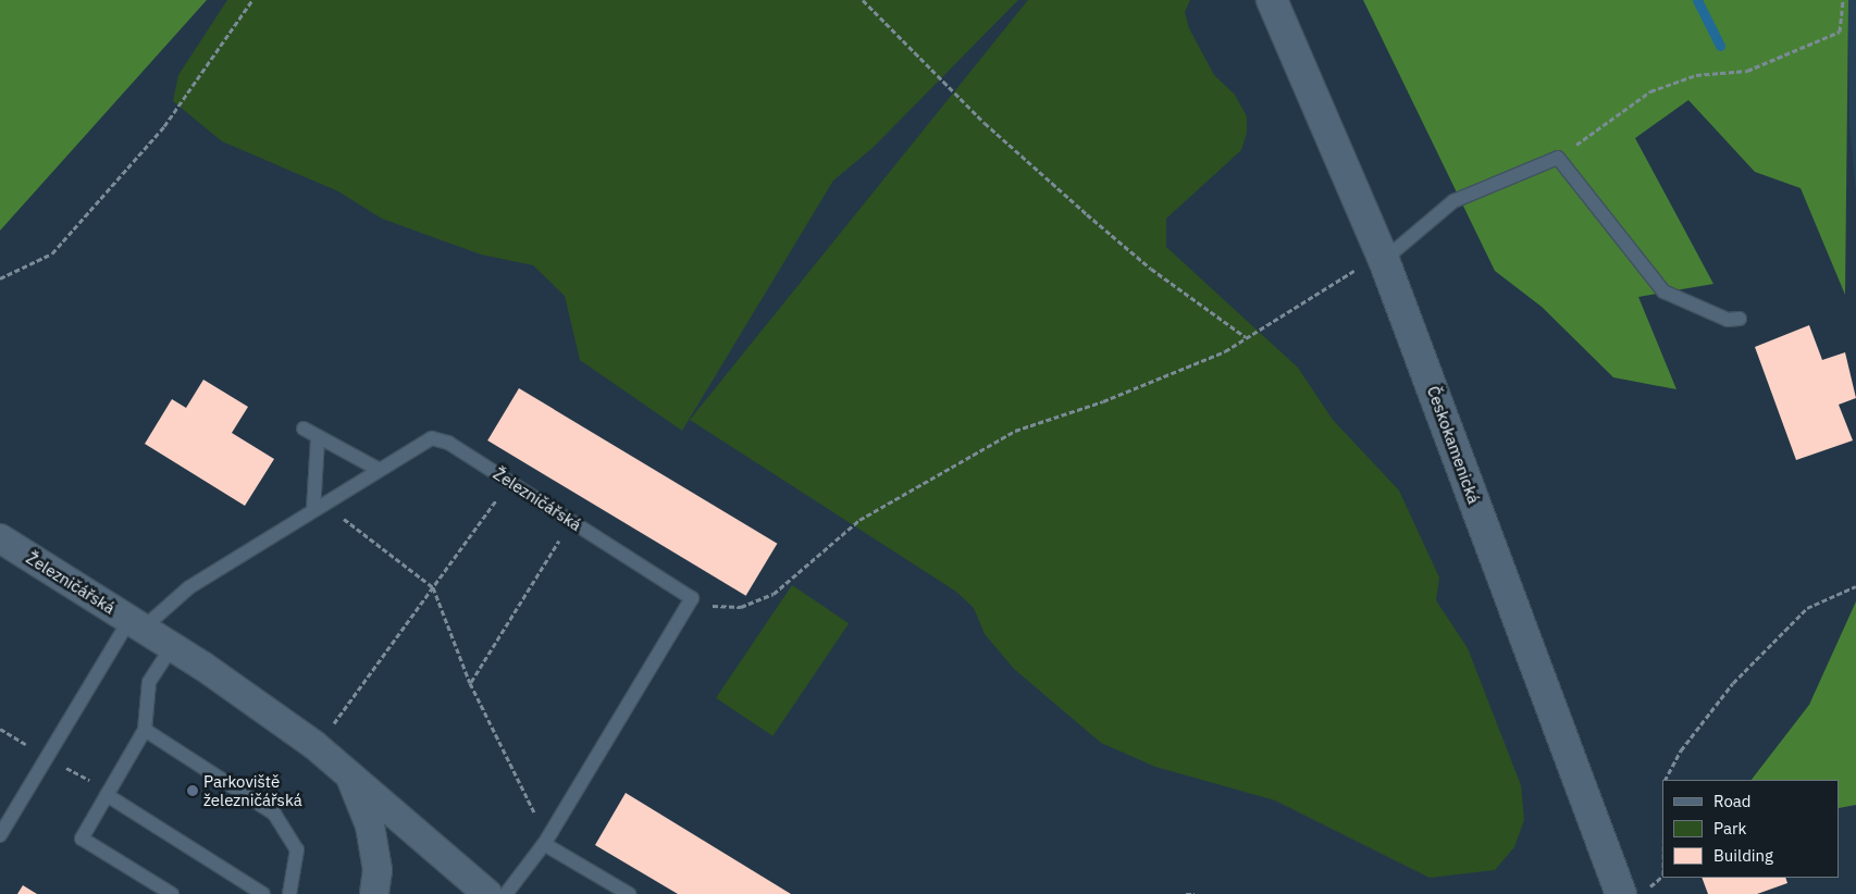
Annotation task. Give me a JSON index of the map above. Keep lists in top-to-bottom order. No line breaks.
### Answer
{"streets":{"street":["Českokamenická","Železničářská"]},"places":["Parkoviště železničářská"],"legend":["Road","Park","Building"]}
